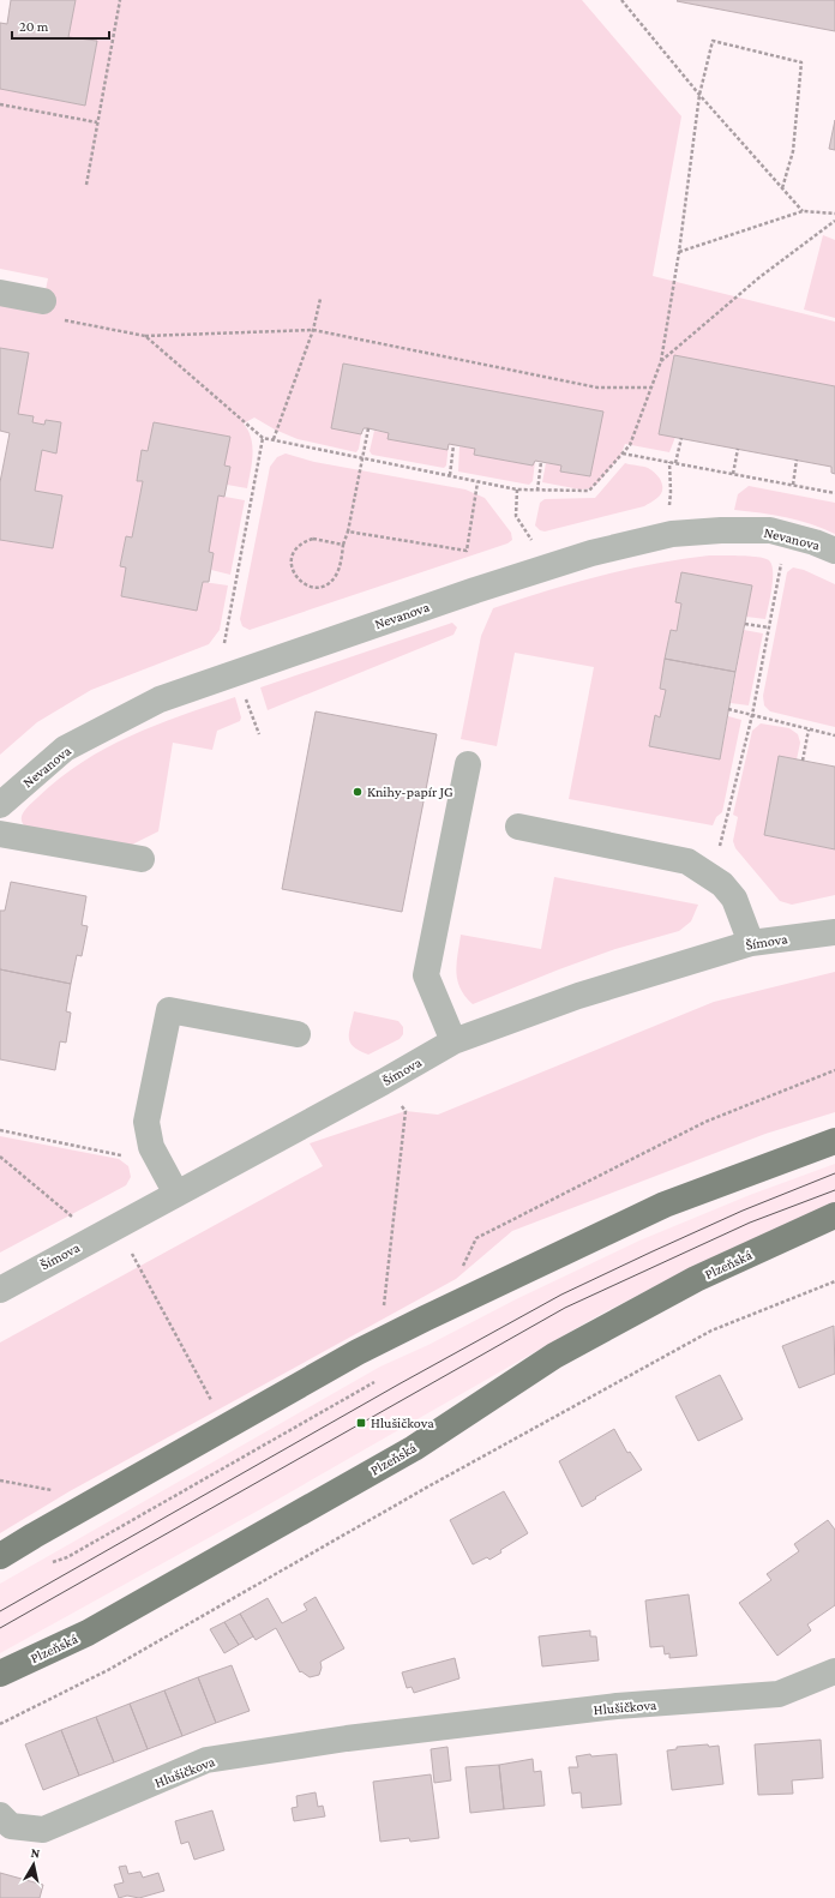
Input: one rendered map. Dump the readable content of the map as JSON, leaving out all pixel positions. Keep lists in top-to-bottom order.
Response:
{
  "streets": {
    "main road": ["Plzeňská"],
    "street": ["Nevanova", "Šímova", "Hlušičkova"]
  },
  "places": {
    "other": ["Knihy-papír JG"],
    "transit": ["Hlušičkova"]
  },
  "scale_bar": "20 m",
  "north": "top"
}
